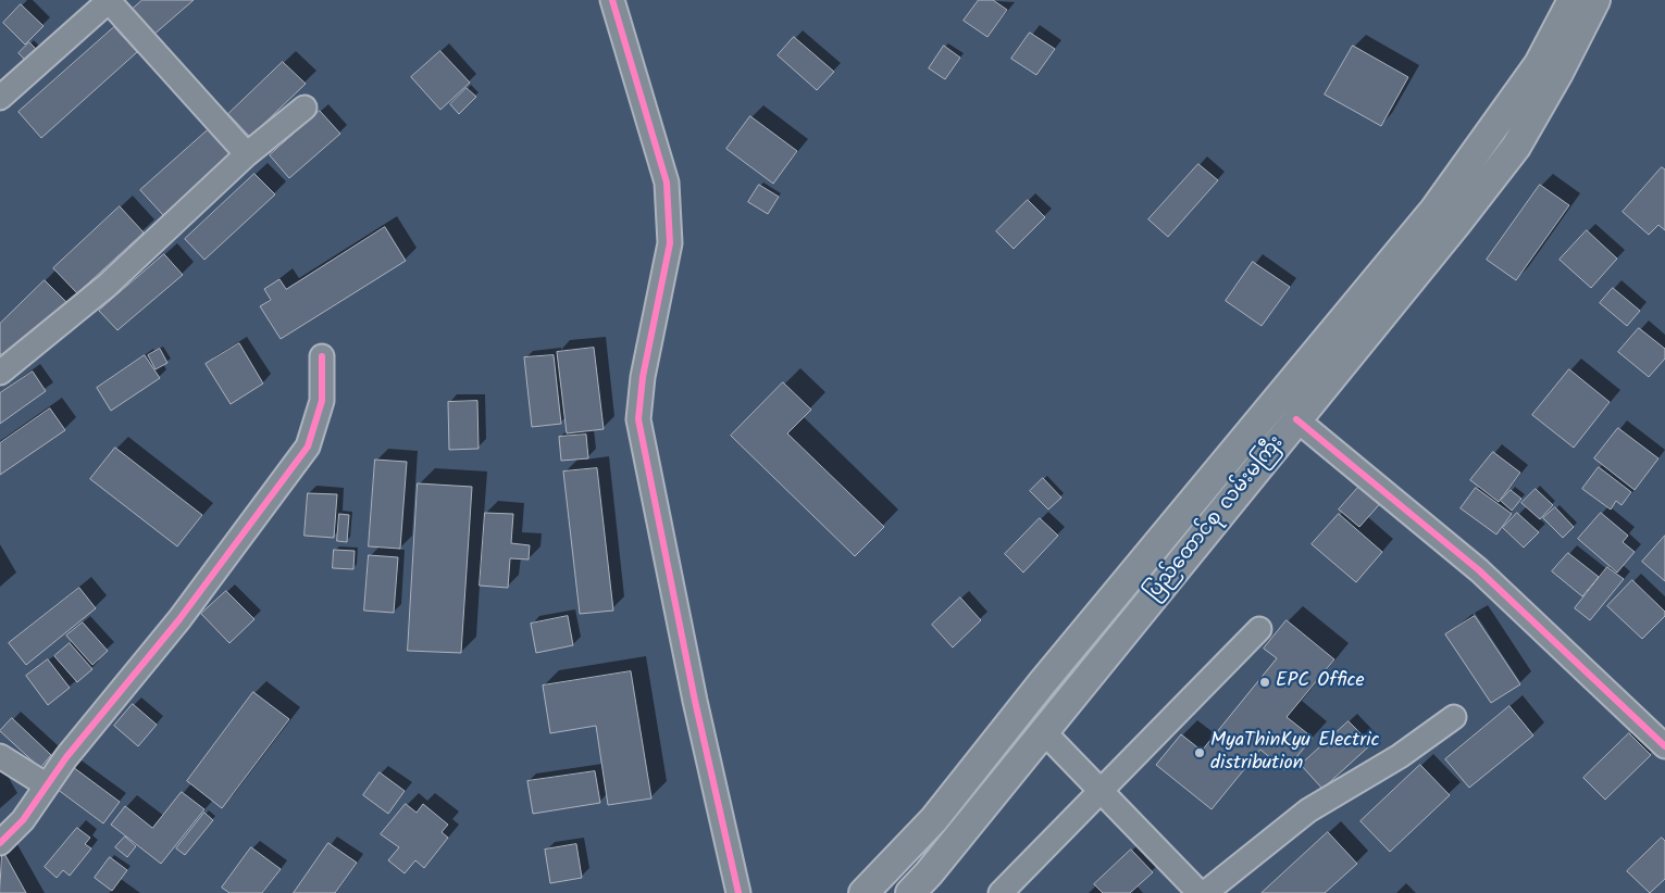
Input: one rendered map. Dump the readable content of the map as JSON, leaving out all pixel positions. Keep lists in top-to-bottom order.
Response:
{
  "streets": {
    "main road": ["ပြည်ထောင်စု လမ်းမကြီး"]
  },
  "places": ["EPC Office", "MyaThinKyu Electric distribution"]
}
